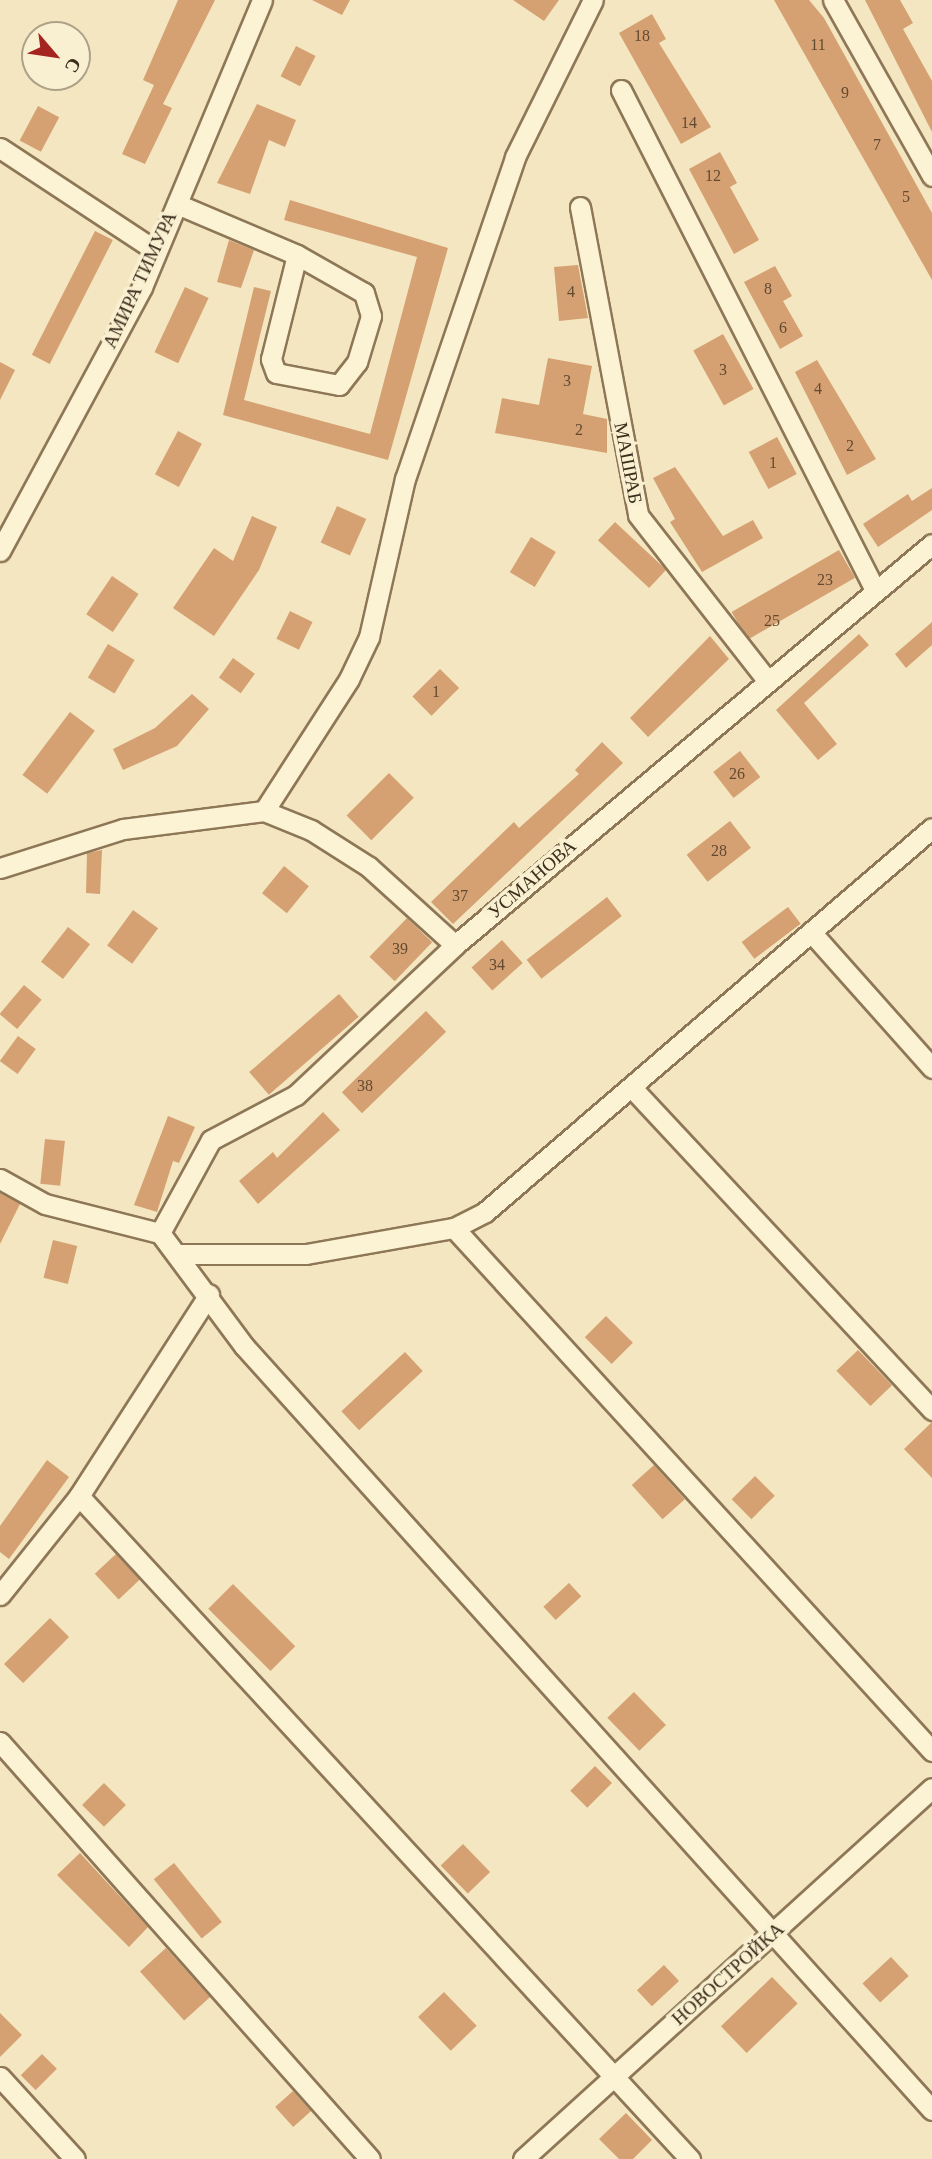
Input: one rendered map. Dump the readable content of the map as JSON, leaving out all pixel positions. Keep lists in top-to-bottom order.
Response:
{
  "streets": {
    "street": [
      "АМИРА ТИМУРА",
      "МАШРАБ",
      "УСМАНОВА",
      "НОВОСТРОЙКА"
    ]
  },
  "crossings": [
    ["МАШРАБ", "УСМАНОВА"]
  ],
  "house_numbers": [
    "18",
    "11",
    "9",
    "14",
    "7",
    "12",
    "5",
    "8",
    "4",
    "6",
    "3",
    "3",
    "4",
    "2",
    "2",
    "1",
    "23",
    "25",
    "1",
    "26",
    "28",
    "37",
    "39",
    "34",
    "38"
  ],
  "north": "bottom right"
}
